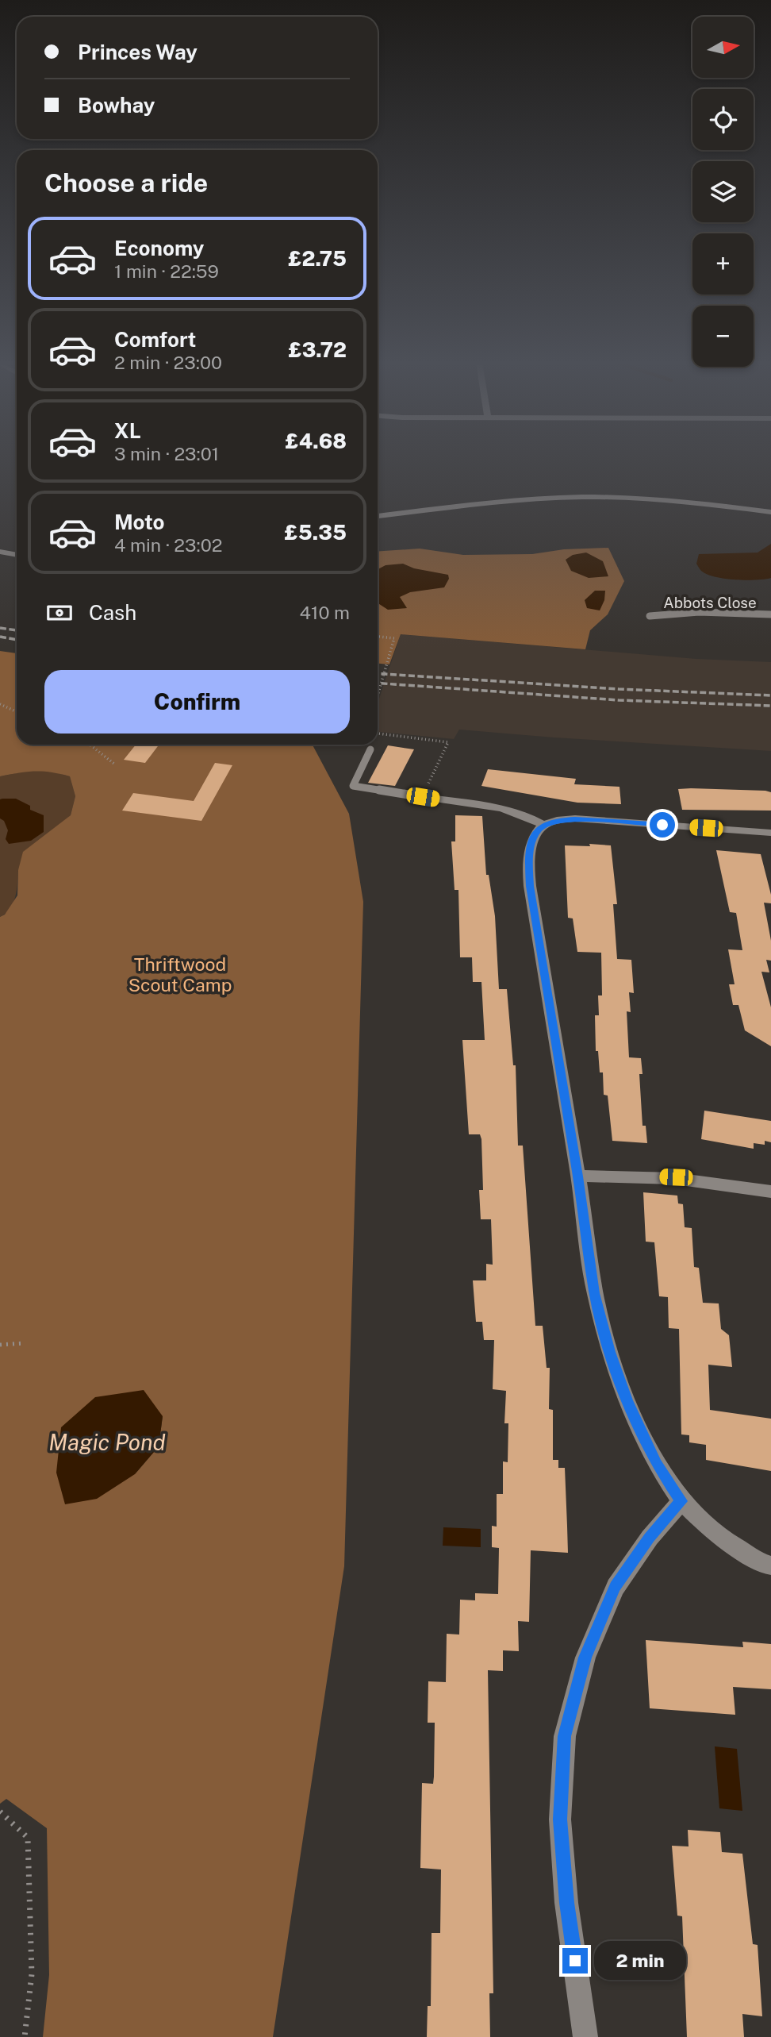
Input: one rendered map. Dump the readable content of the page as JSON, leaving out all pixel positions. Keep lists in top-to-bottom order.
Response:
{
  "streets": {
    "lane": ["Abbots Close"]
  },
  "water": ["Magic Pond"],
  "parks": ["Thriftwood Scout Camp"],
  "north": "right",
  "page": {
    "map_buttons": ["+", "−"],
    "banner": ["Princes Way", "Bowhay"],
    "heading": "Choose a ride",
    "list": [
      {
        "name": "Economy",
        "note": "1 min · 22:59",
        "value": "£2.75"
      },
      {
        "name": "Comfort",
        "note": "2 min · 23:00",
        "value": "£3.72"
      },
      {
        "name": "XL",
        "note": "3 min · 23:01",
        "value": "£4.68"
      },
      {
        "name": "Moto",
        "note": "4 min · 23:02",
        "value": "£5.35"
      }
    ],
    "pay": ["Cash", "410 m"],
    "buttons": "Confirm",
    "bubble": "2 min"
  }
}
